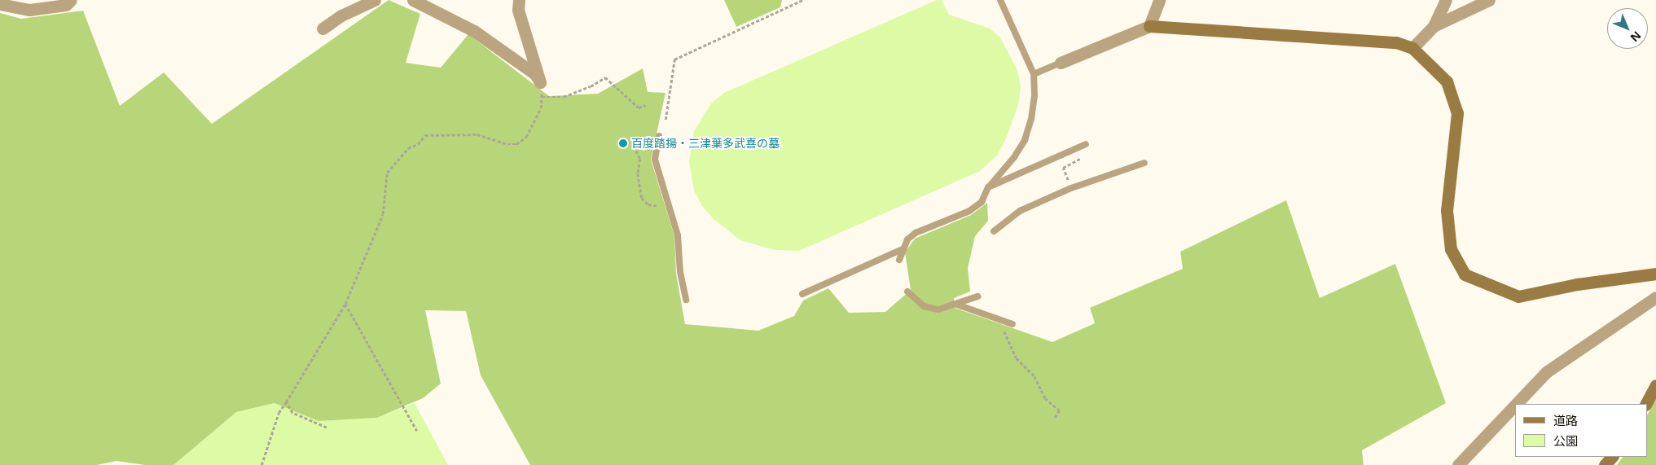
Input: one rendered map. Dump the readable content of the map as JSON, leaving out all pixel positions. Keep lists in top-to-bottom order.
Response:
{
  "places": ["百度踏揚・三津葉多武喜の墓"],
  "legend": ["道路", "公園"],
  "north": "bottom right"
}
